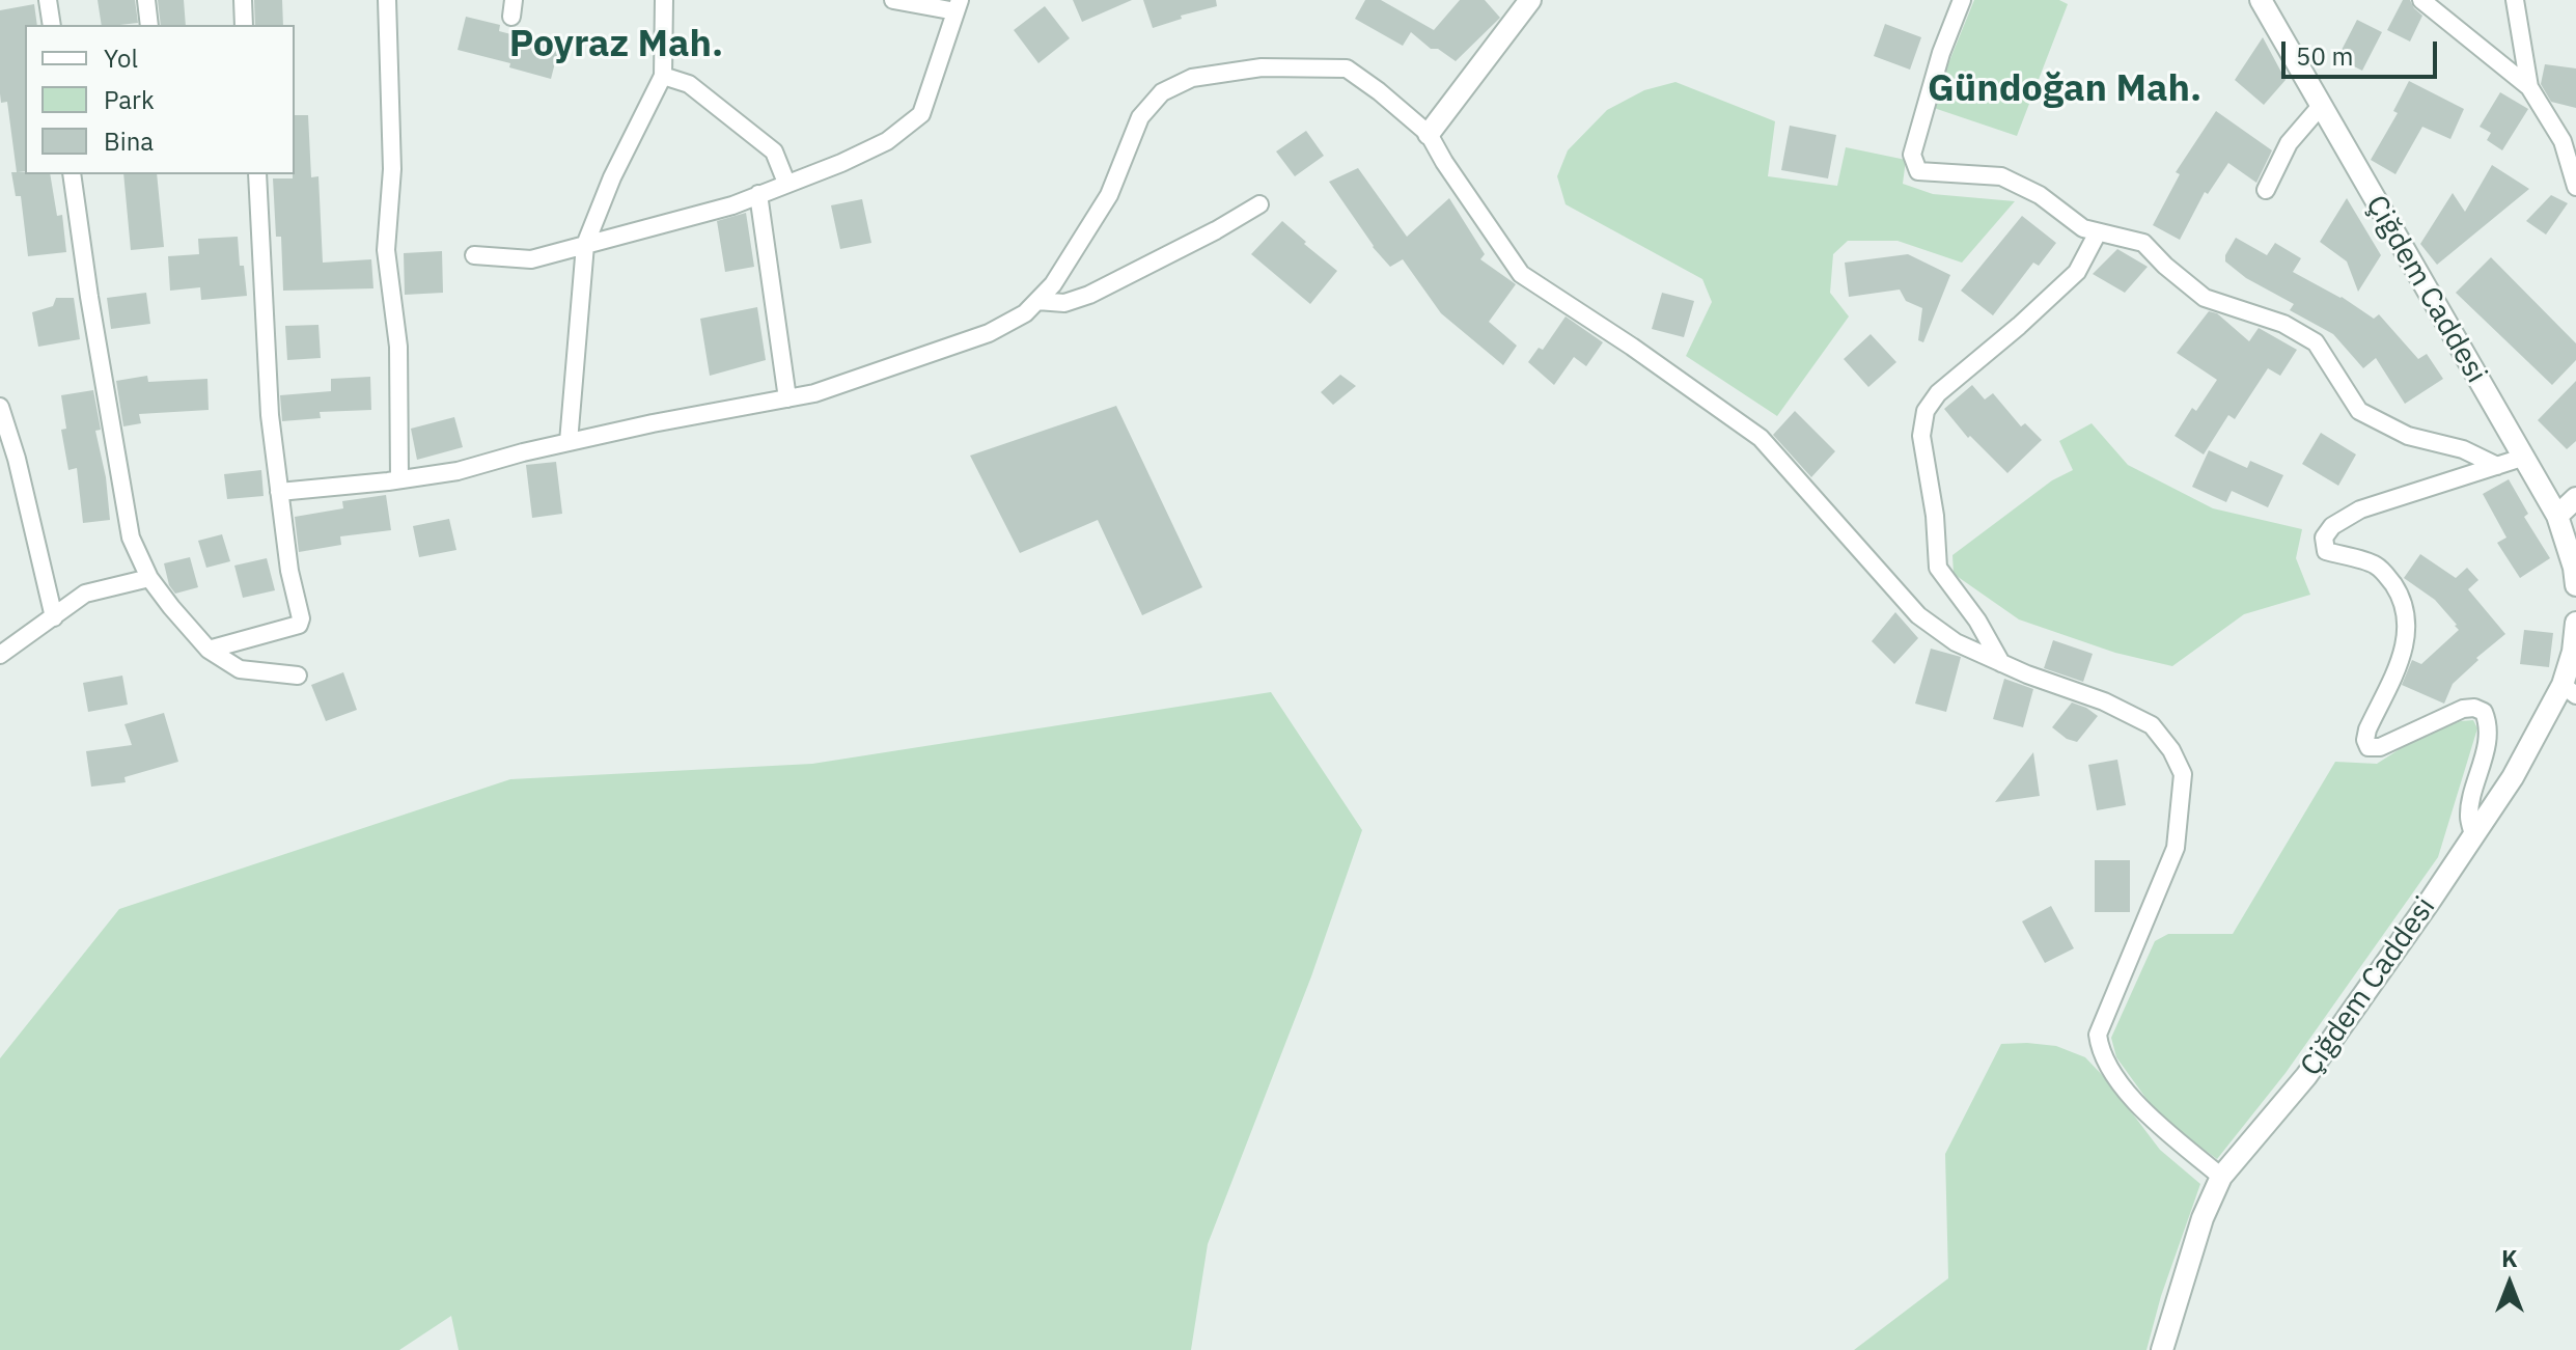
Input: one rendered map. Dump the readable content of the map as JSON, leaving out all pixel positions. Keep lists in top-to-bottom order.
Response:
{
  "streets": {
    "street": ["Çiğdem Caddesi"]
  },
  "districts": ["Poyraz Mah.", "Gündoğan Mah."],
  "legend": ["Yol", "Park", "Bina"],
  "scale_bar": "50 m",
  "north": "top"
}
